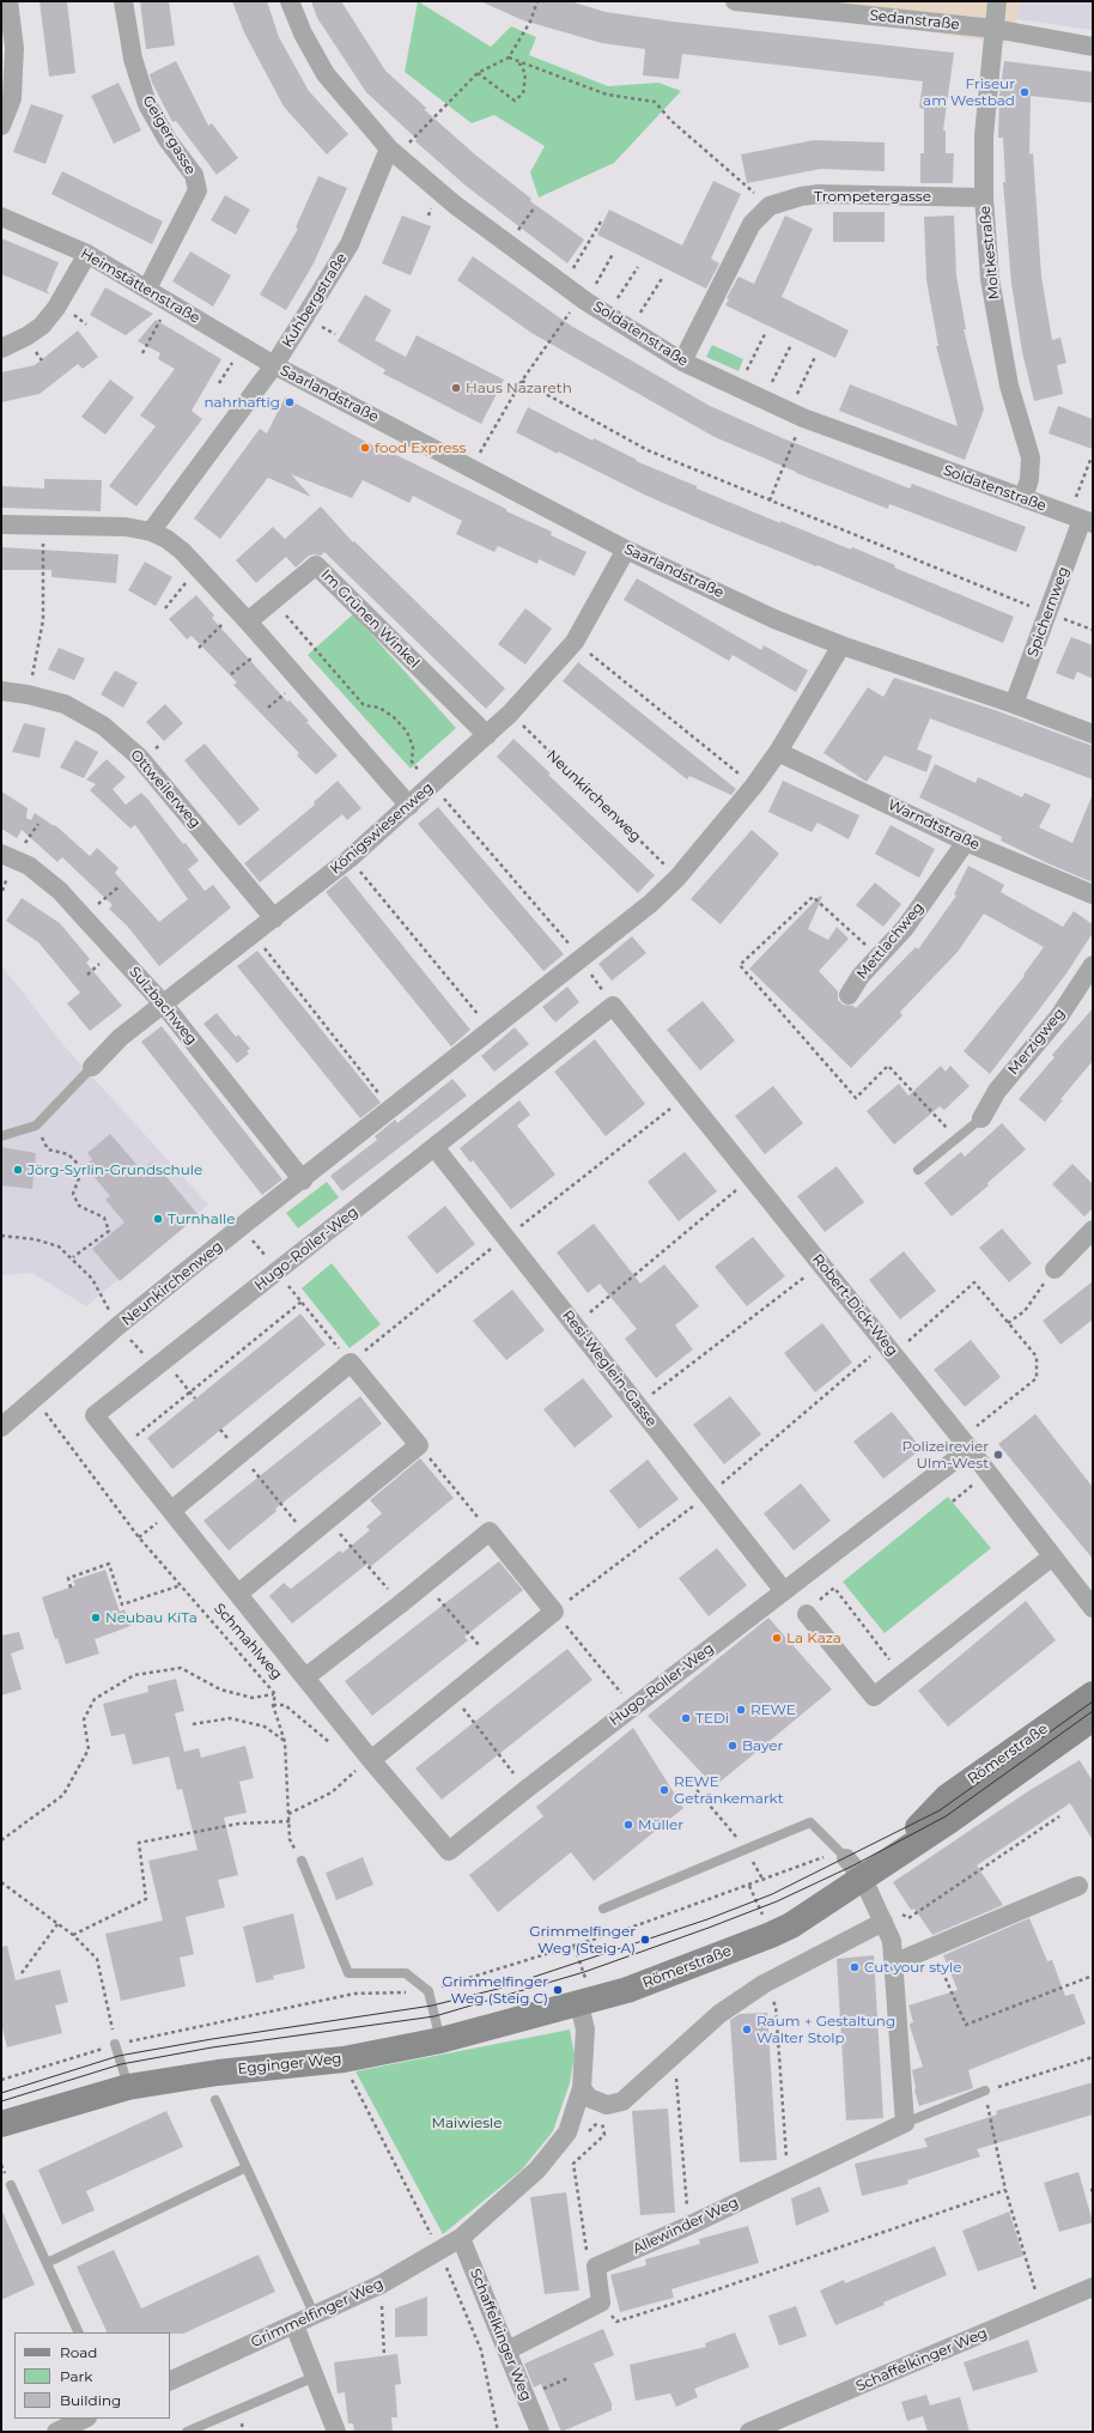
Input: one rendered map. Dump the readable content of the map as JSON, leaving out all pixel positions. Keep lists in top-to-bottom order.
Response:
{
  "streets": {
    "street": [
      "Sedanstraße",
      "Geigergasse",
      "Trompetergasse",
      "Moltkestraße",
      "Heimstättenstraße",
      "Kuhbergstraße",
      "Soldatenstraße",
      "Saarlandstraße",
      "Spichernweg",
      "Im Grünen Winkel",
      "Ottweilerweg",
      "Neunkirchenweg",
      "Warndtstraße",
      "Königswiesenweg",
      "Mettlachweg",
      "Sulzbachweg",
      "Merzigweg",
      "Hugo-Roller-Weg",
      "Robert-Dick-Weg",
      "Resi-Weglein-Gasse",
      "Römerstraße",
      "Egginger Weg",
      "Allewinder Weg",
      "Grimmelfinger Weg",
      "Schaffelkinger Weg"
    ],
    "path": ["Schmahlweg"]
  },
  "crossings": [
    ["Sedanstraße", "Moltkestraße"],
    ["Geigergasse", "Heimstättenstraße"],
    ["Trompetergasse", "Moltkestraße"],
    ["Trompetergasse", "Soldatenstraße"],
    ["Moltkestraße", "Soldatenstraße"],
    ["Heimstättenstraße", "Kuhbergstraße"],
    ["Heimstättenstraße", "Saarlandstraße"],
    ["Kuhbergstraße", "Soldatenstraße"],
    ["Kuhbergstraße", "Saarlandstraße"],
    ["Soldatenstraße", "Spichernweg"],
    ["Saarlandstraße", "Spichernweg"],
    ["Saarlandstraße", "Neunkirchenweg"],
    ["Saarlandstraße", "Königswiesenweg"],
    ["Im Grünen Winkel", "Königswiesenweg"],
    ["Ottweilerweg", "Königswiesenweg"],
    ["Neunkirchenweg", "Warndtstraße"],
    ["Neunkirchenweg", "Königswiesenweg"],
    ["Neunkirchenweg", "Sulzbachweg"],
    ["Neunkirchenweg", "Schmahlweg"],
    ["Warndtstraße", "Mettlachweg"],
    ["Königswiesenweg", "Sulzbachweg"],
    ["Hugo-Roller-Weg", "Robert-Dick-Weg"],
    ["Hugo-Roller-Weg", "Resi-Weglein-Gasse"],
    ["Römerstraße", "Egginger Weg"],
    ["Grimmelfinger Weg", "Schaffelkinger Weg"]
  ],
  "parks": ["Maiwiesle"],
  "places": [
    "Friseur am Westbad",
    "Haus Nazareth",
    "nahrhaftig",
    "food Express",
    "Jörg-Syrlin-Grundschule",
    "Turnhalle",
    "Polizeirevier Ulm-West",
    "Neubau KiTa",
    "La Kaza",
    "REWE",
    "TEDi",
    "Bayer",
    "REWE Getränkemarkt",
    "Müller",
    "Grimmelfinger Weg (Steig A)",
    "Cut your style",
    "Grimmelfinger Weg (Steig C)",
    "Raum + Gestaltung Walter Stolp"
  ],
  "legend": ["Road", "Park", "Building"]
}
